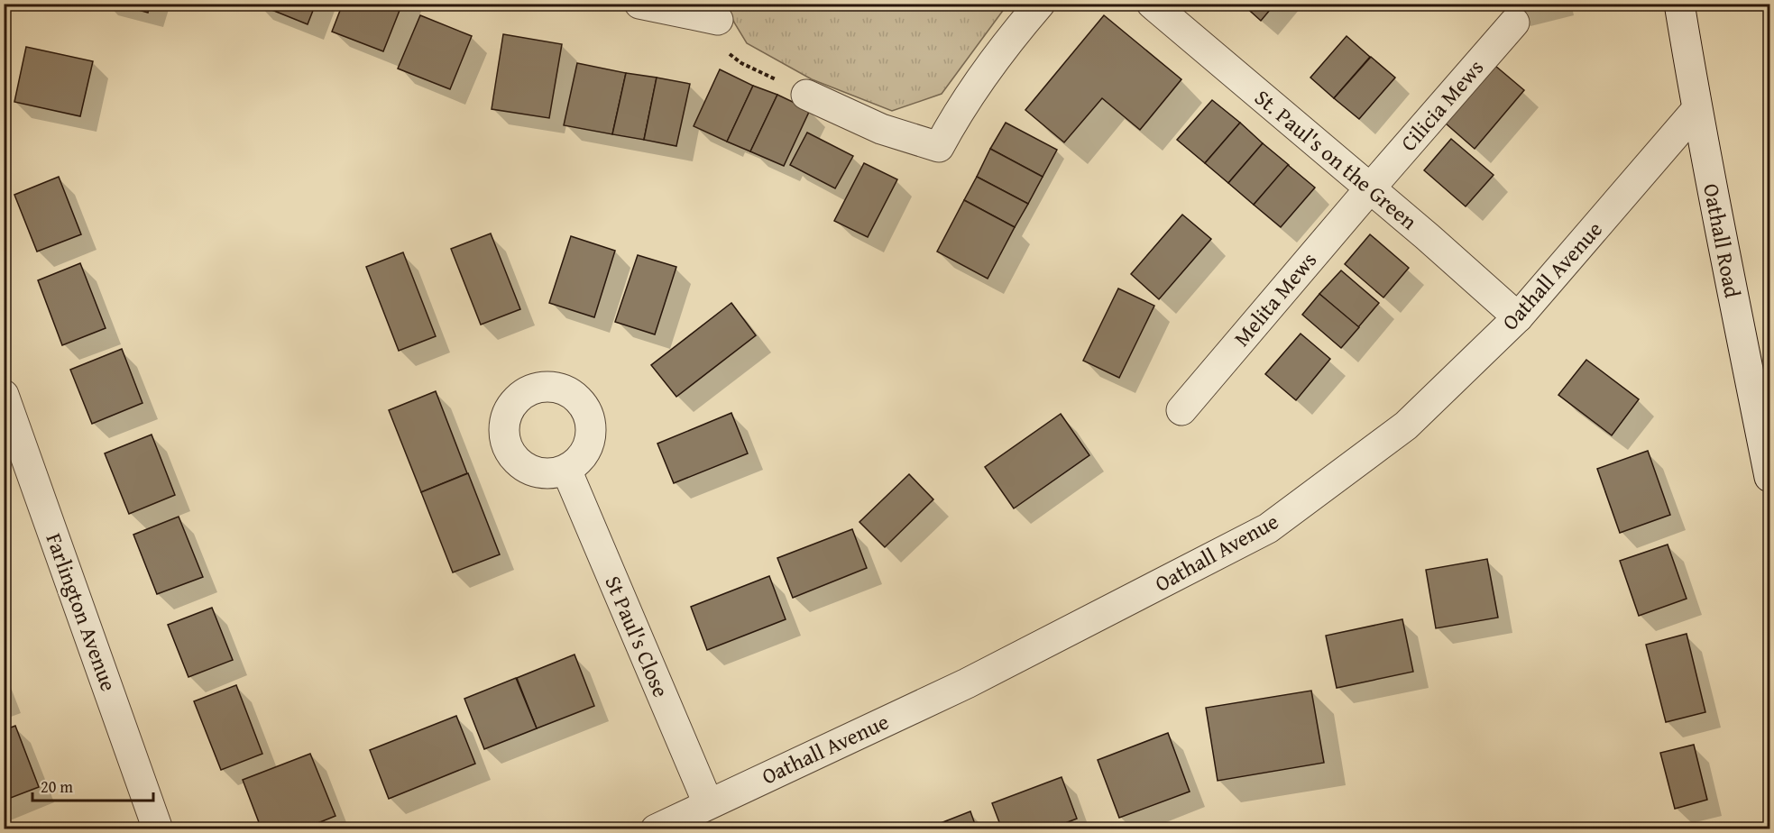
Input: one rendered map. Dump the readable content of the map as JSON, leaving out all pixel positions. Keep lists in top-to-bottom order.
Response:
{
  "streets": {
    "street": [
      "Cilicia Mews",
      "St. Paul's on the Green",
      "Oathall Road",
      "Oathall Avenue",
      "Melita Mews",
      "Farlington Avenue",
      "St Paul's Close"
    ]
  },
  "crossings": [
    ["Cilicia Mews", "St. Paul's on the Green"],
    ["Cilicia Mews", "Melita Mews"],
    ["St. Paul's on the Green", "Oathall Avenue"],
    ["St. Paul's on the Green", "Melita Mews"],
    ["Oathall Road", "Oathall Avenue"],
    ["Oathall Avenue", "St Paul's Close"]
  ],
  "scale_bar": "20 m"
}
